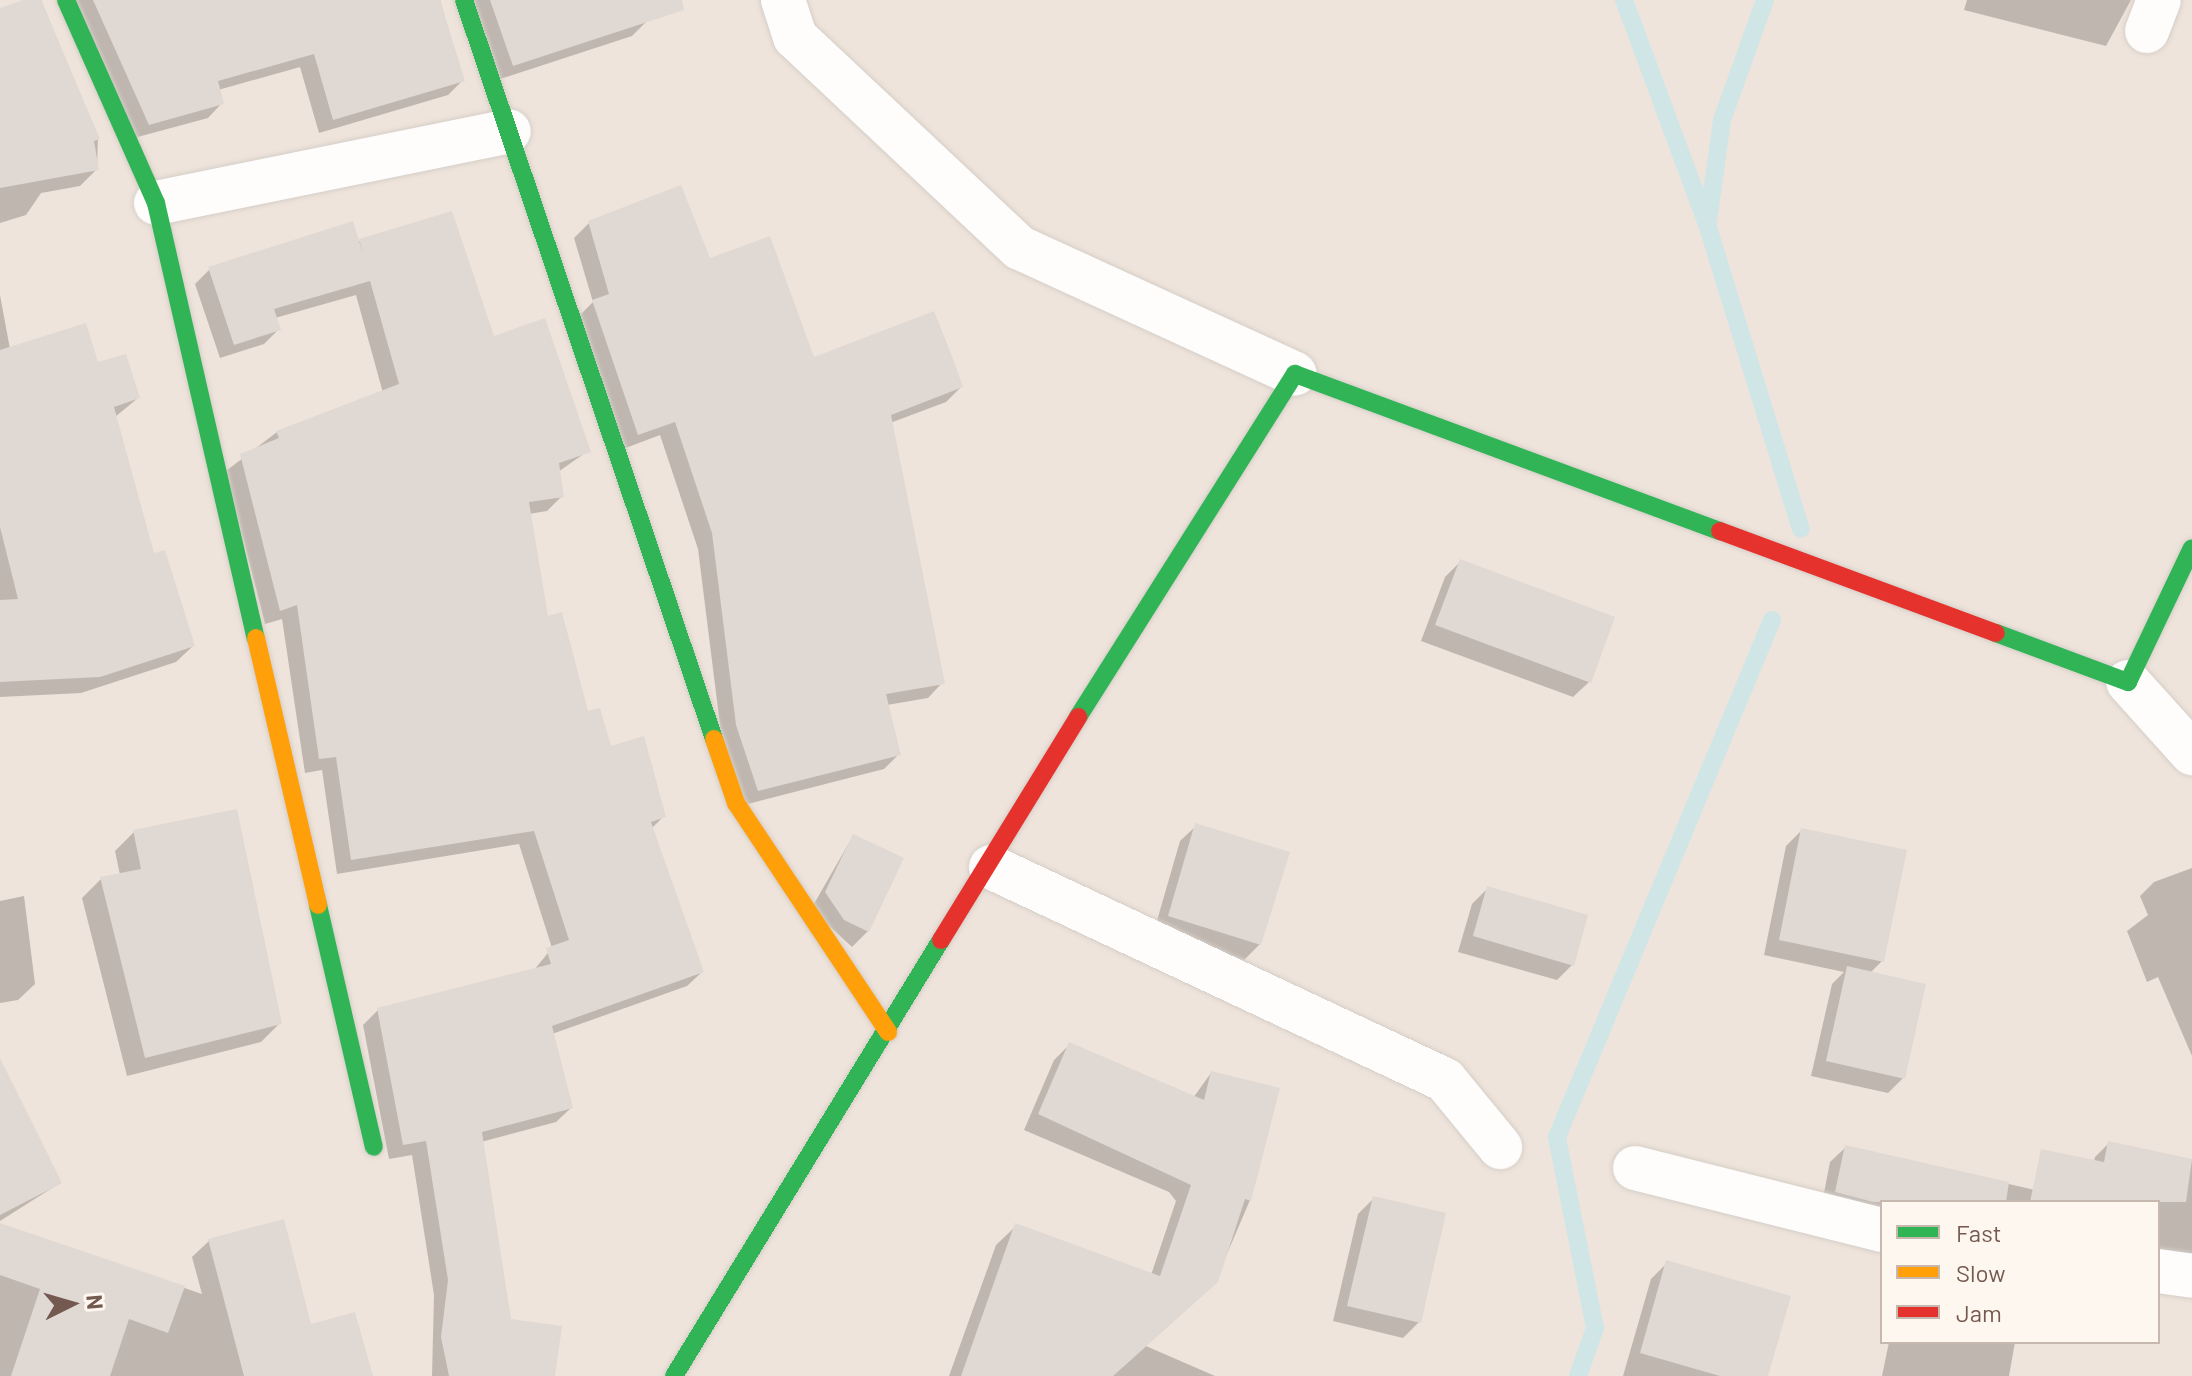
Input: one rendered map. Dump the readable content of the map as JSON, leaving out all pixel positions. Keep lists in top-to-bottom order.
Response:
{
  "legend": ["Fast", "Slow", "Jam"],
  "north": "right"
}
